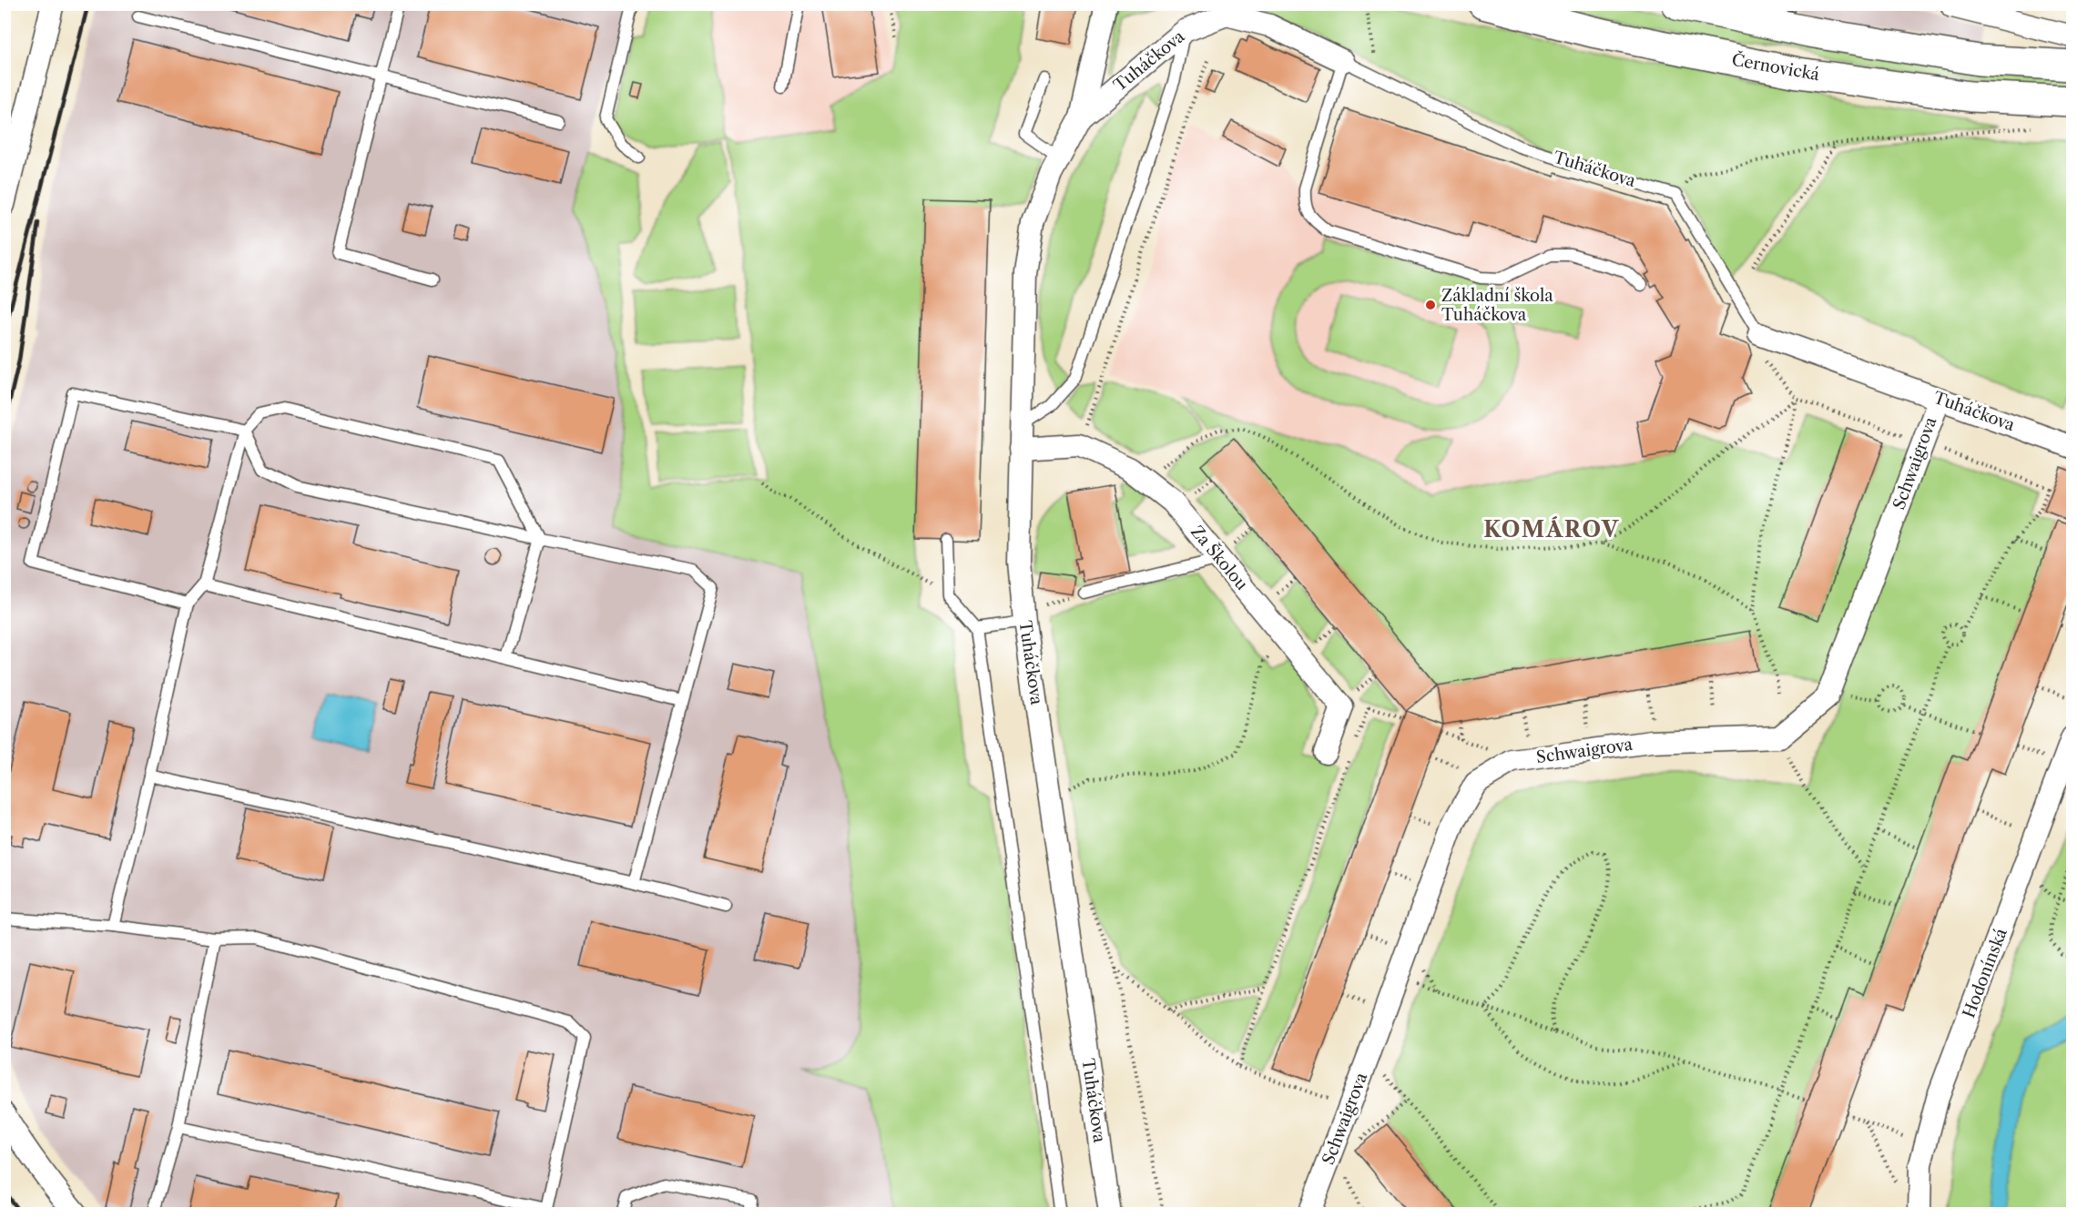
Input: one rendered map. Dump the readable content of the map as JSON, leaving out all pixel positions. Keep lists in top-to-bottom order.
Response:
{
  "streets": {
    "main road": ["Černovická"],
    "street": [
      "Tuháčkova",
      "Schwaigrova",
      "Za Školou",
      "Hodonínská"
    ]
  },
  "crossings": [
    ["Tuháčkova", "Schwaigrova"],
    ["Tuháčkova", "Za Školou"]
  ],
  "districts": ["KOMÁROV"],
  "places": ["Základní škola Tuháčkova"]
}
